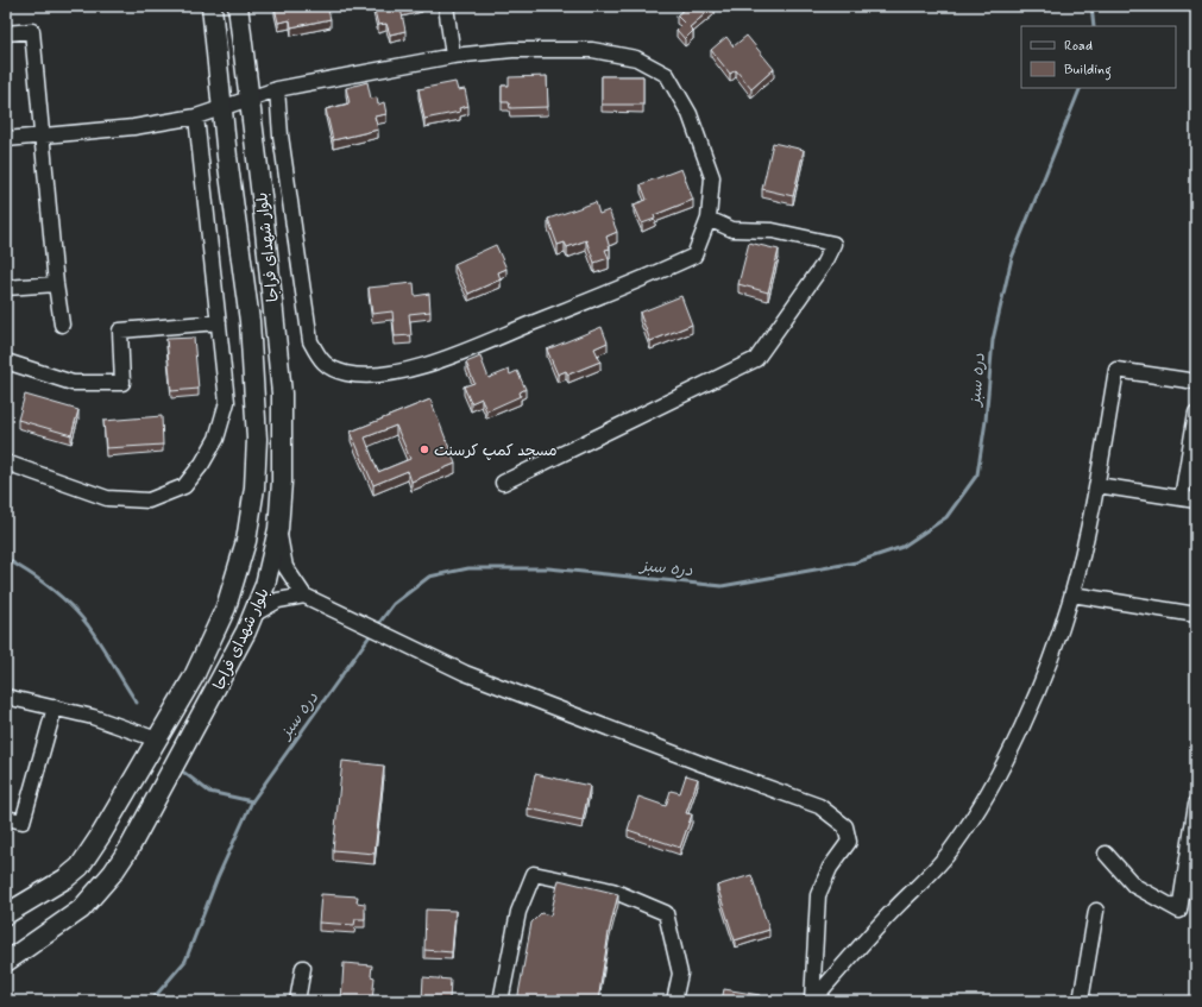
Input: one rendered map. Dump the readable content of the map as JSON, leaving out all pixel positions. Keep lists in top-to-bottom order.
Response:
{
  "streets": {
    "main road": ["بلوار شهدای فراجا"]
  },
  "water": ["دره سبز"],
  "places": ["مسجد کمپ کرسنت"],
  "legend": ["Road", "Building"]
}
